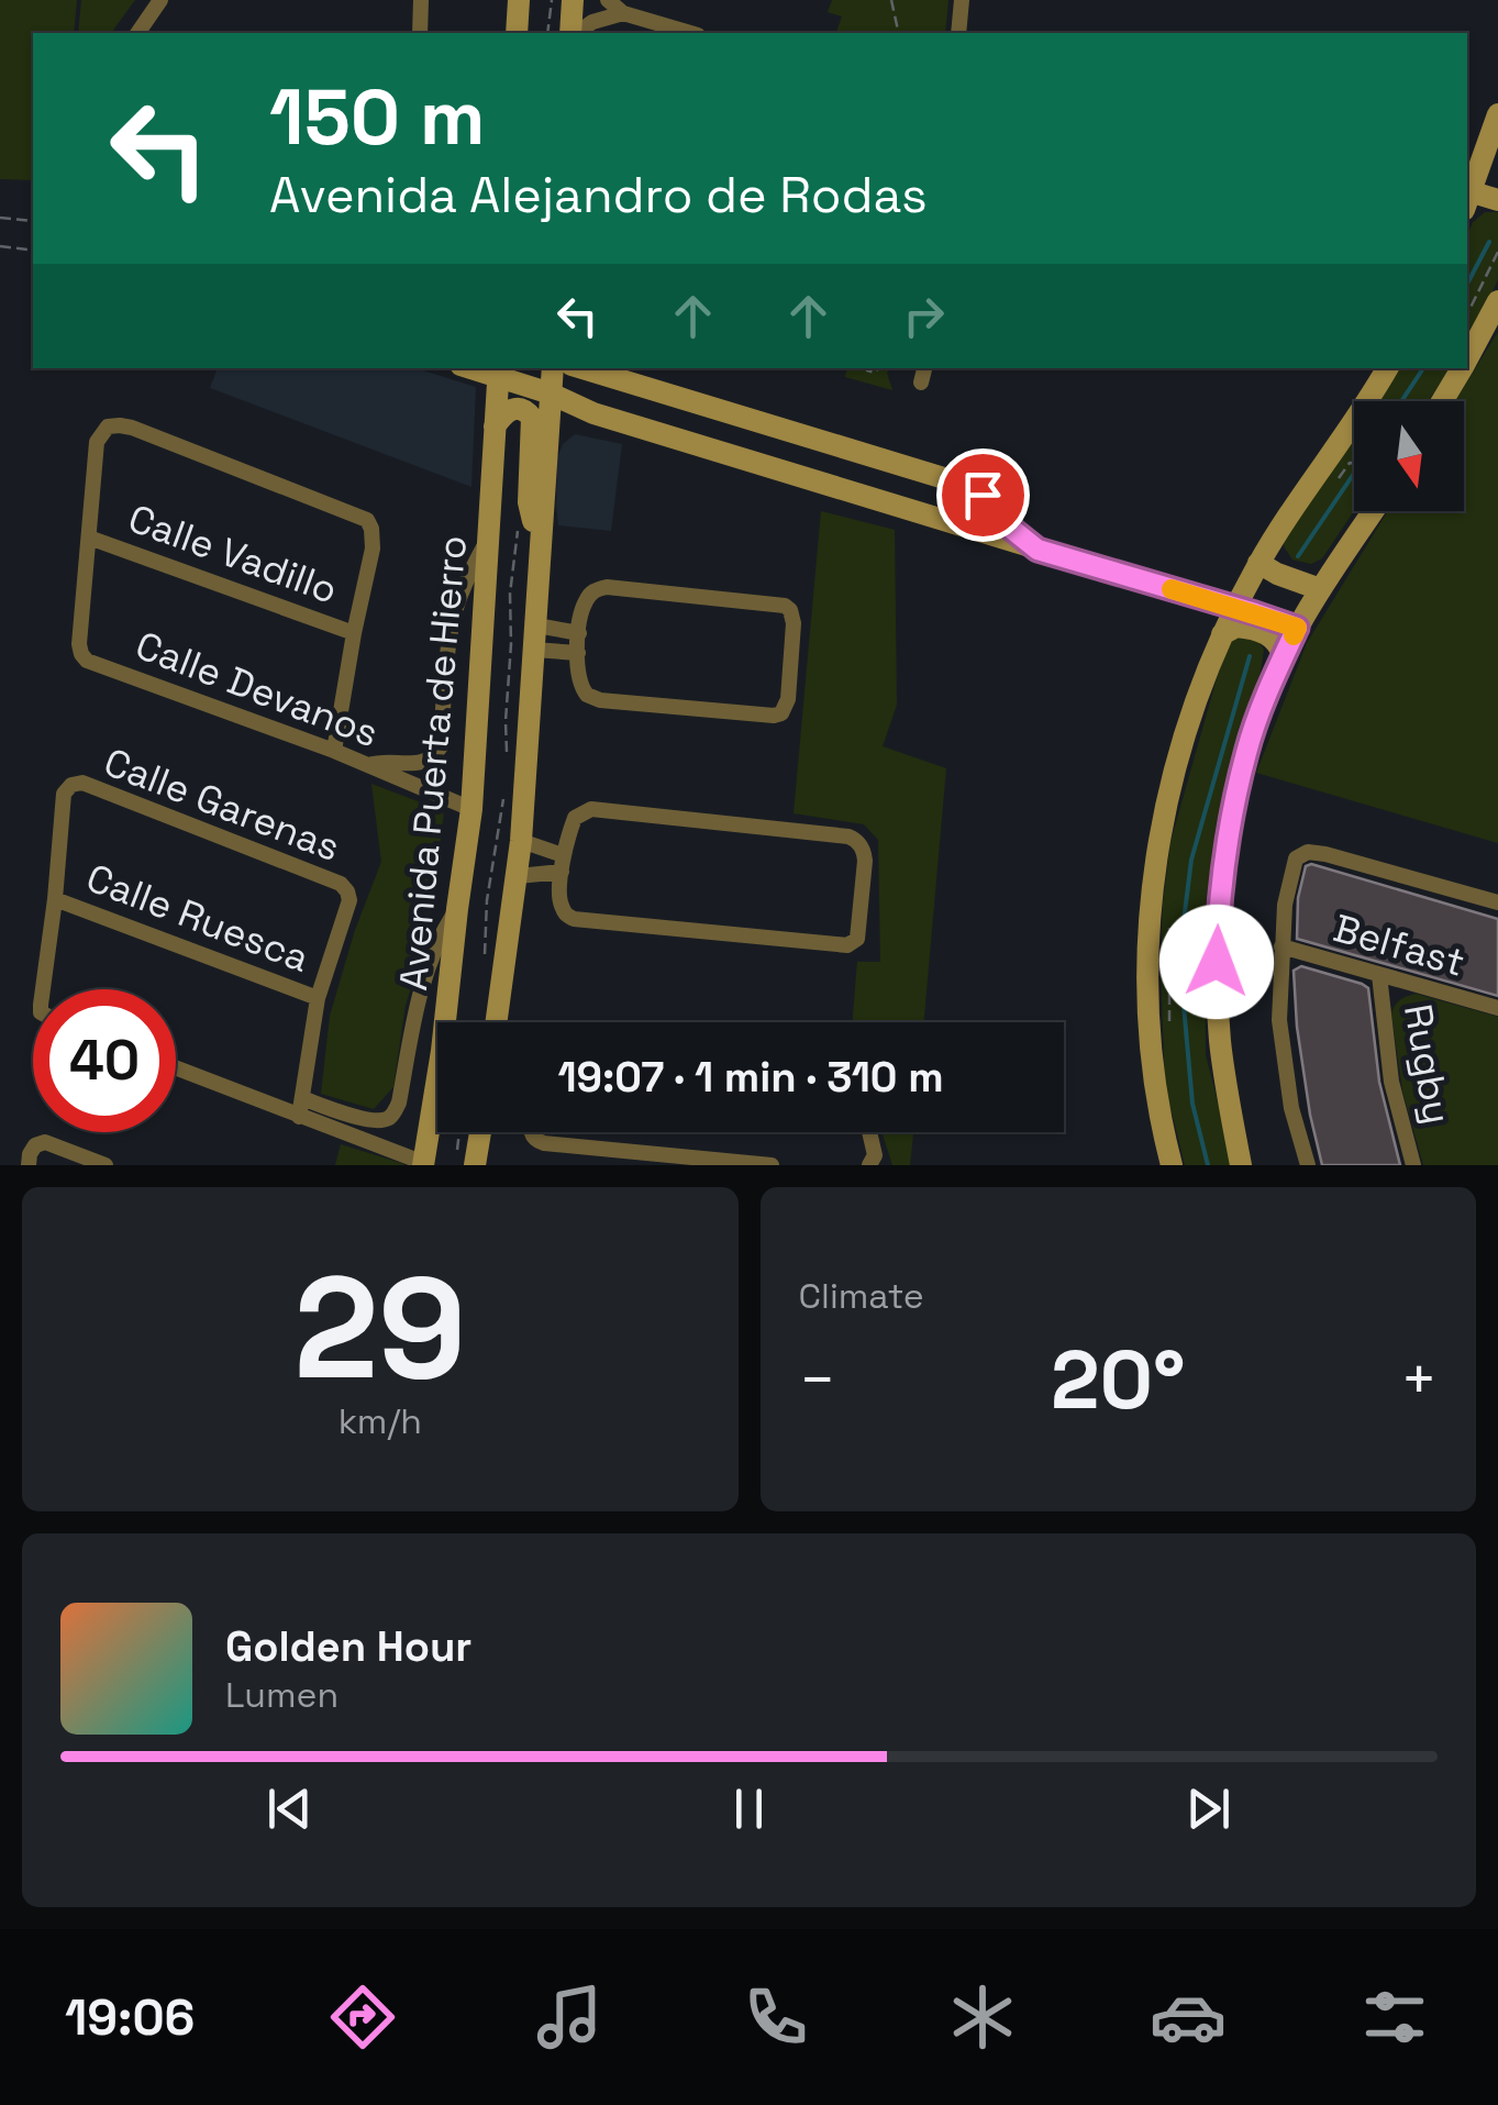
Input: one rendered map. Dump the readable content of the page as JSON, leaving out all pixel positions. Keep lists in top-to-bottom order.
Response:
{
  "streets": {
    "street": [
      "Calle Vadillo",
      "Calle Devanos",
      "Avenida Puerta de Hierro",
      "Calle Garenas",
      "Calle Ruesca",
      "Belfast",
      "Rugby"
    ]
  },
  "crossings": [
    ["Calle Vadillo", "Calle Devanos"],
    ["Calle Devanos", "Avenida Puerta de Hierro"],
    ["Calle Garenas", "Calle Ruesca"],
    ["Belfast", "Rugby"]
  ],
  "north": "bottom",
  "page": {
    "turn": ["150 m", "Avenida Alejandro de Rodas"],
    "limit": "40",
    "trip": "19:07 · 1 min · 310 m",
    "tile": [
      ["29", "km/h"],
      "Climate"
    ],
    "heat": ["−", "20°", "+"],
    "song": ["Golden Hour", "Lumen"],
    "tabs": "19:06"
  }
}
